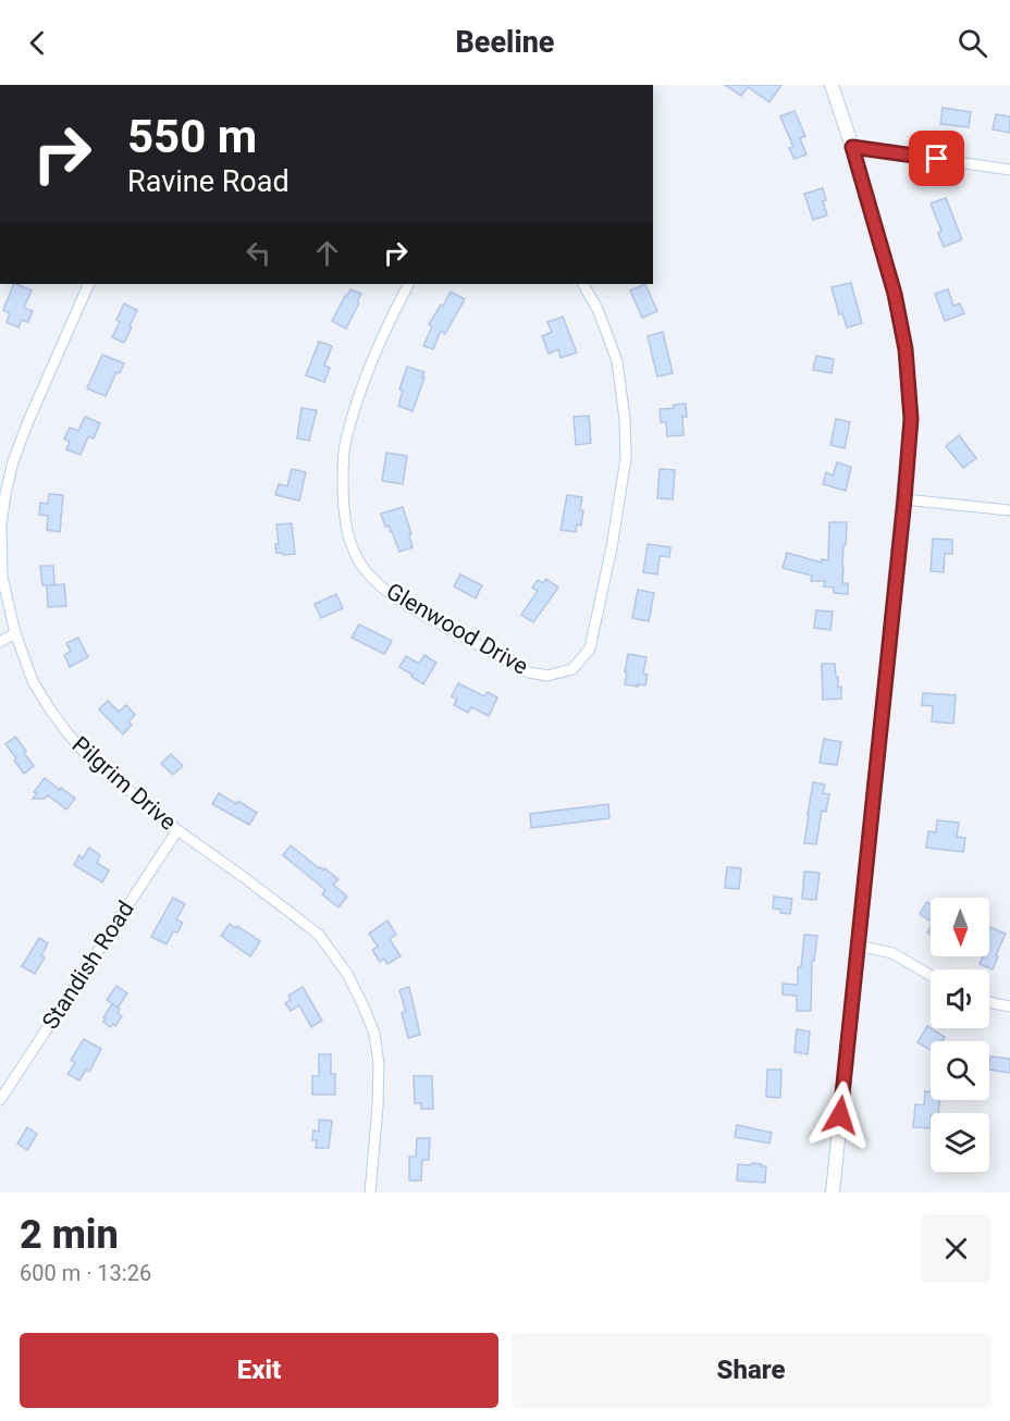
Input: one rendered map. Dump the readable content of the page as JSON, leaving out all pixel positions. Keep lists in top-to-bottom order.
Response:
{
  "streets": {
    "street": ["Glenwood Drive", "Pilgrim Drive", "Standish Road"]
  },
  "crossings": [
    ["Pilgrim Drive", "Standish Road"]
  ],
  "north": "bottom",
  "page": {
    "header": "Beeline",
    "turn": ["550 m", "Ravine Road"],
    "heading": ["2 min", "600 m · 13:26"],
    "buttons": ["Exit", "Share"]
  }
}
